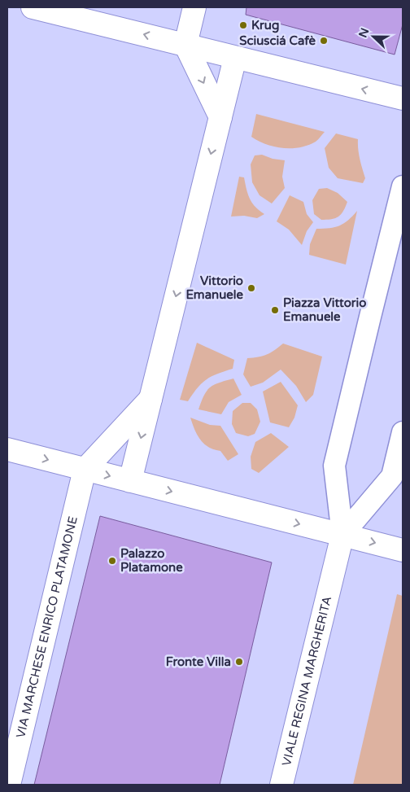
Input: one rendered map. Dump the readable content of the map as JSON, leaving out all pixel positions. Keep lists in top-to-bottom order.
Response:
{
  "streets": {
    "main road": ["VIA MARCHESE ENRICO PLATAMONE", "VIALE REGINA MARGHERITA"]
  },
  "places": [
    "Krug",
    "Sciusciá Cafè",
    "Vittorio Emanuele",
    "Piazza Vittorio Emanuele",
    "Palazzo Platamone",
    "Fronte Villa"
  ],
  "north": "left"
}
